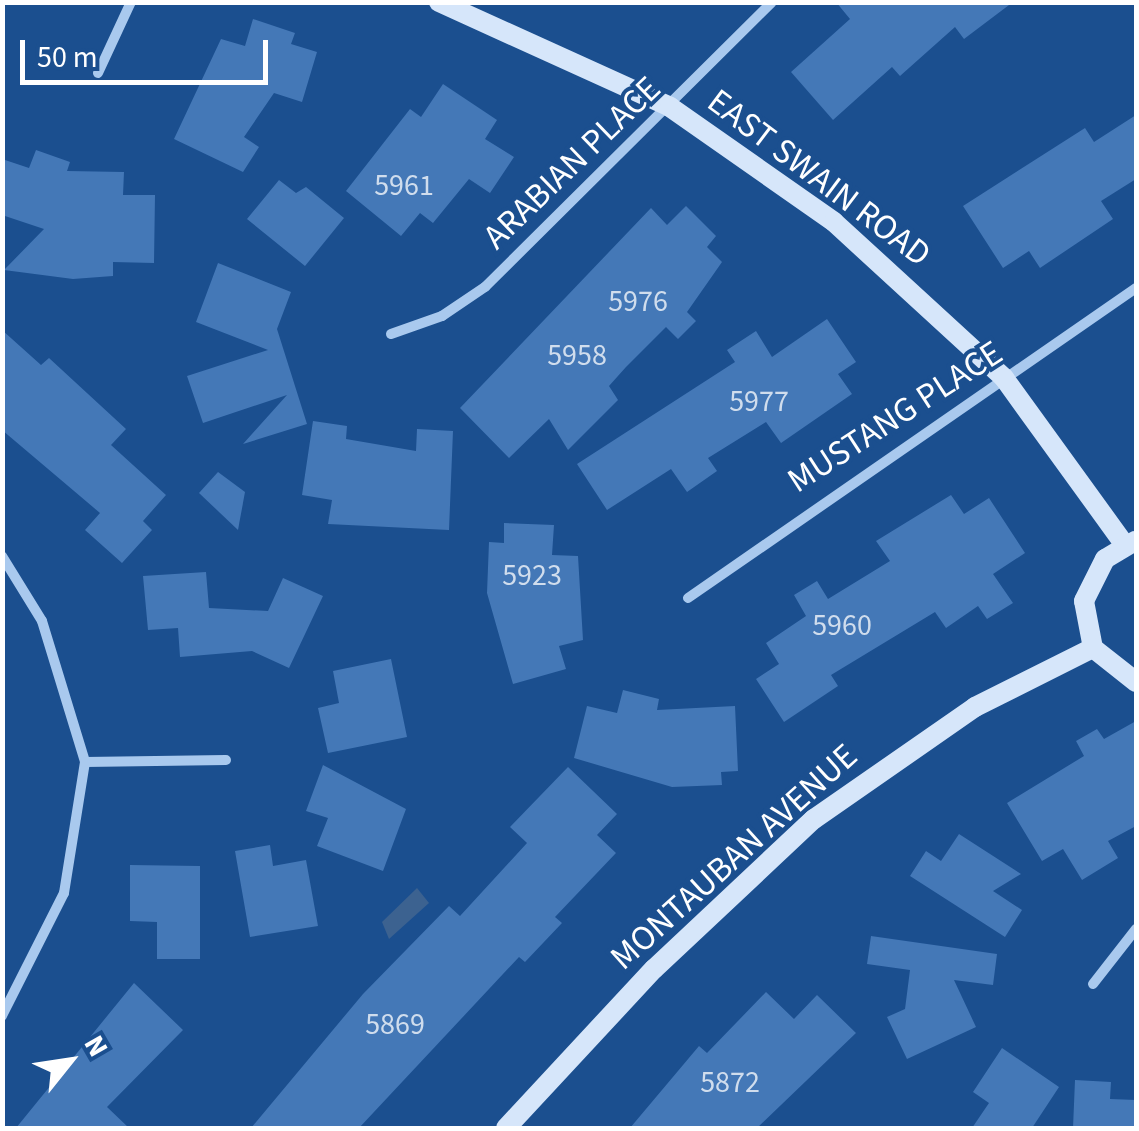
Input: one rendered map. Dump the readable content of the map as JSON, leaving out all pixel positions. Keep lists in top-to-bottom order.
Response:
{
  "streets": {
    "street": [
      "ARABIAN PLACE",
      "EAST SWAIN ROAD",
      "MUSTANG PLACE",
      "MONTAUBAN AVENUE"
    ]
  },
  "crossings": [
    ["ARABIAN PLACE", "EAST SWAIN ROAD"],
    ["EAST SWAIN ROAD", "MUSTANG PLACE"]
  ],
  "house_numbers": [
    "5961",
    "5976",
    "5958",
    "5977",
    "5923",
    "5960",
    "5869",
    "5872"
  ],
  "scale_bar": "50 m",
  "north": "top right"
}
